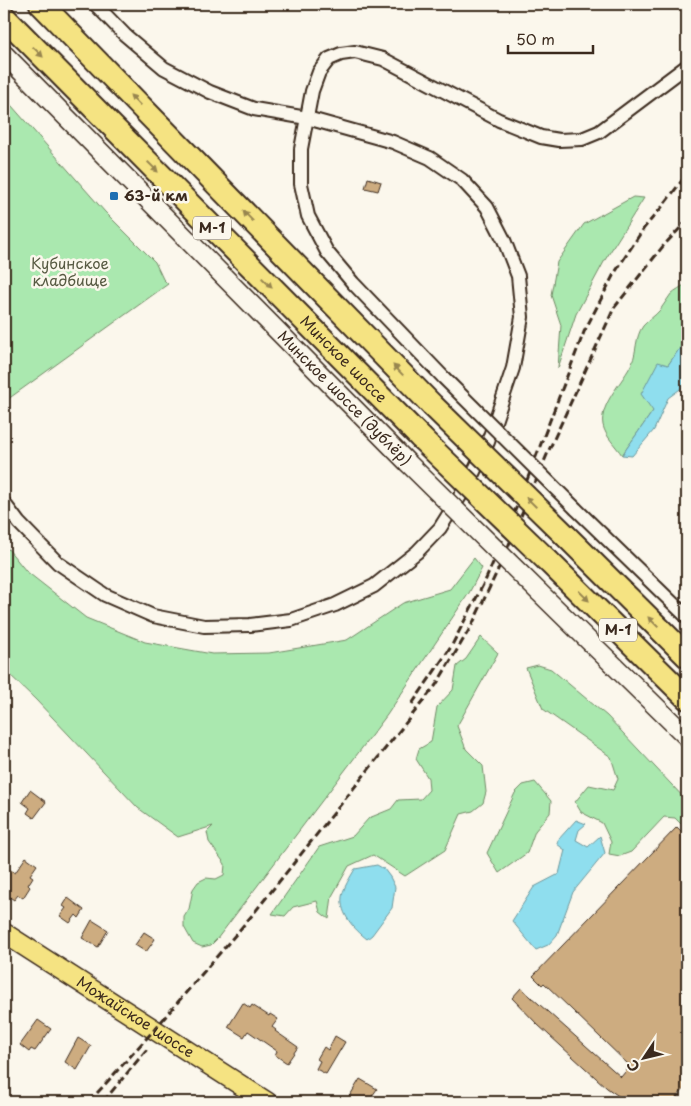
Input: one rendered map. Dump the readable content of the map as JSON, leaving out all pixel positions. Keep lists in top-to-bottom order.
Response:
{
  "streets": {
    "highway": ["М-1", "Минское шоссе"],
    "main road": ["Минское шоссе (дублёр)", "Можайское шоссе"]
  },
  "parks": ["Кубинское кладбище"],
  "places": {
    "transit": ["63-й км"]
  },
  "scale_bar": "50 m",
  "north": "bottom left"
}
